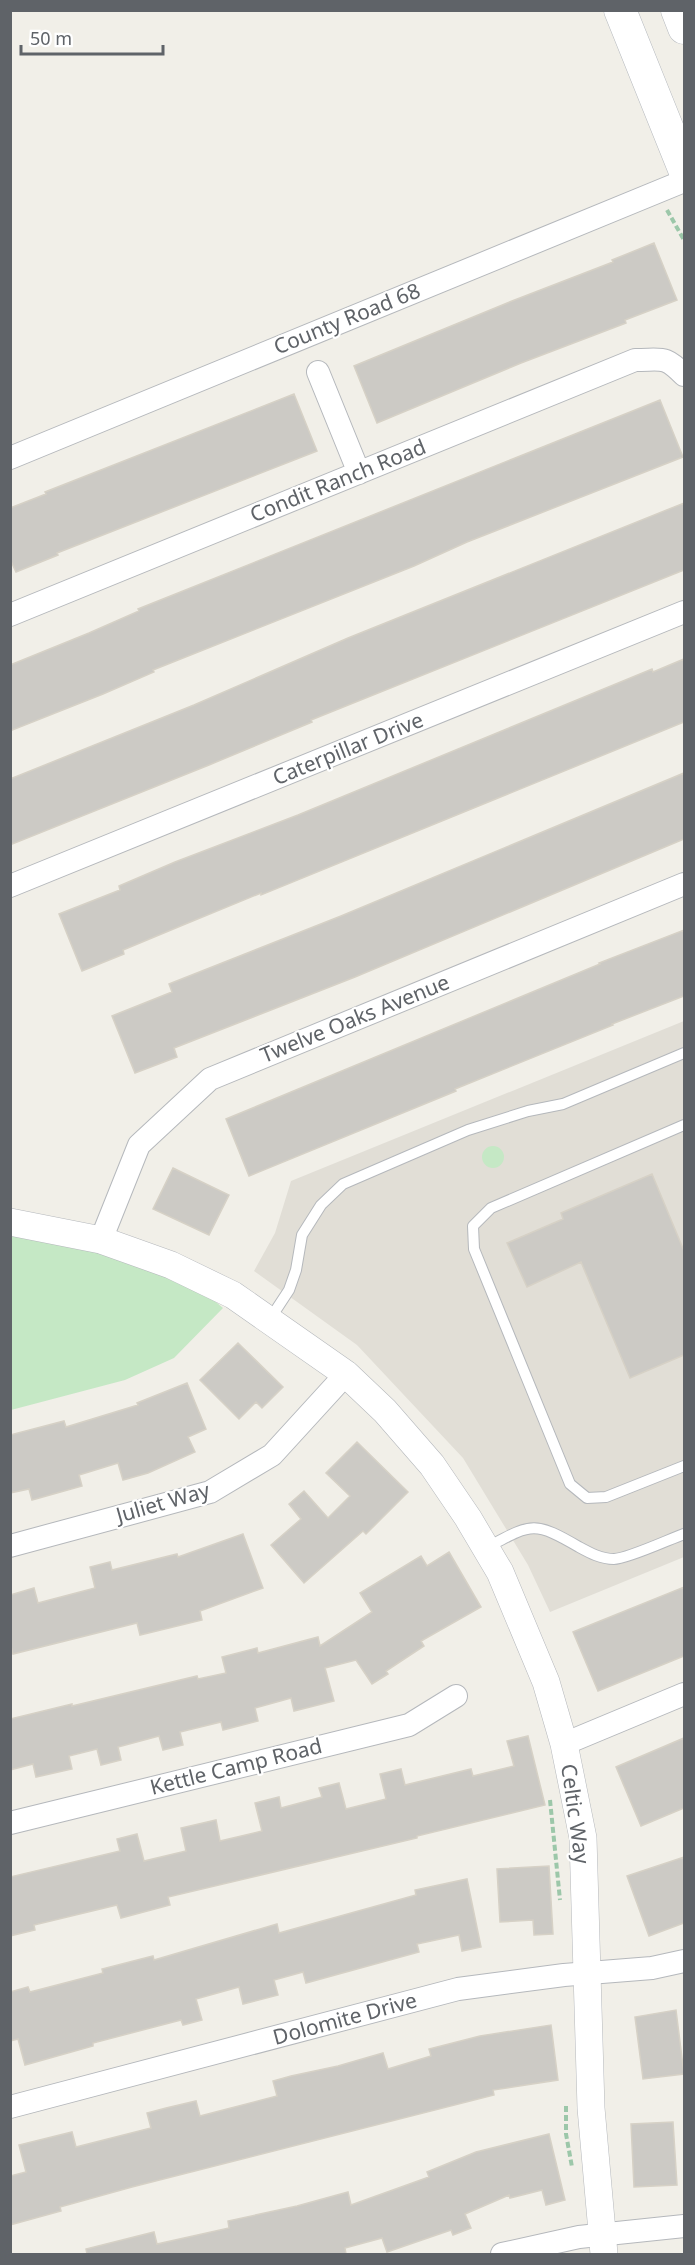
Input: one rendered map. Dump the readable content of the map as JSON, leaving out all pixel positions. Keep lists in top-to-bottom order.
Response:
{
  "streets": {
    "street": [
      "County Road 68",
      "Condit Ranch Road",
      "Caterpillar Drive",
      "Twelve Oaks Avenue",
      "Juliet Way",
      "Kettle Camp Road",
      "Celtic Way",
      "Dolomite Drive"
    ]
  },
  "crossings": [
    ["Twelve Oaks Avenue", "Celtic Way"],
    ["Juliet Way", "Celtic Way"],
    ["Celtic Way", "Dolomite Drive"]
  ],
  "scale_bar": "50 m"
}
